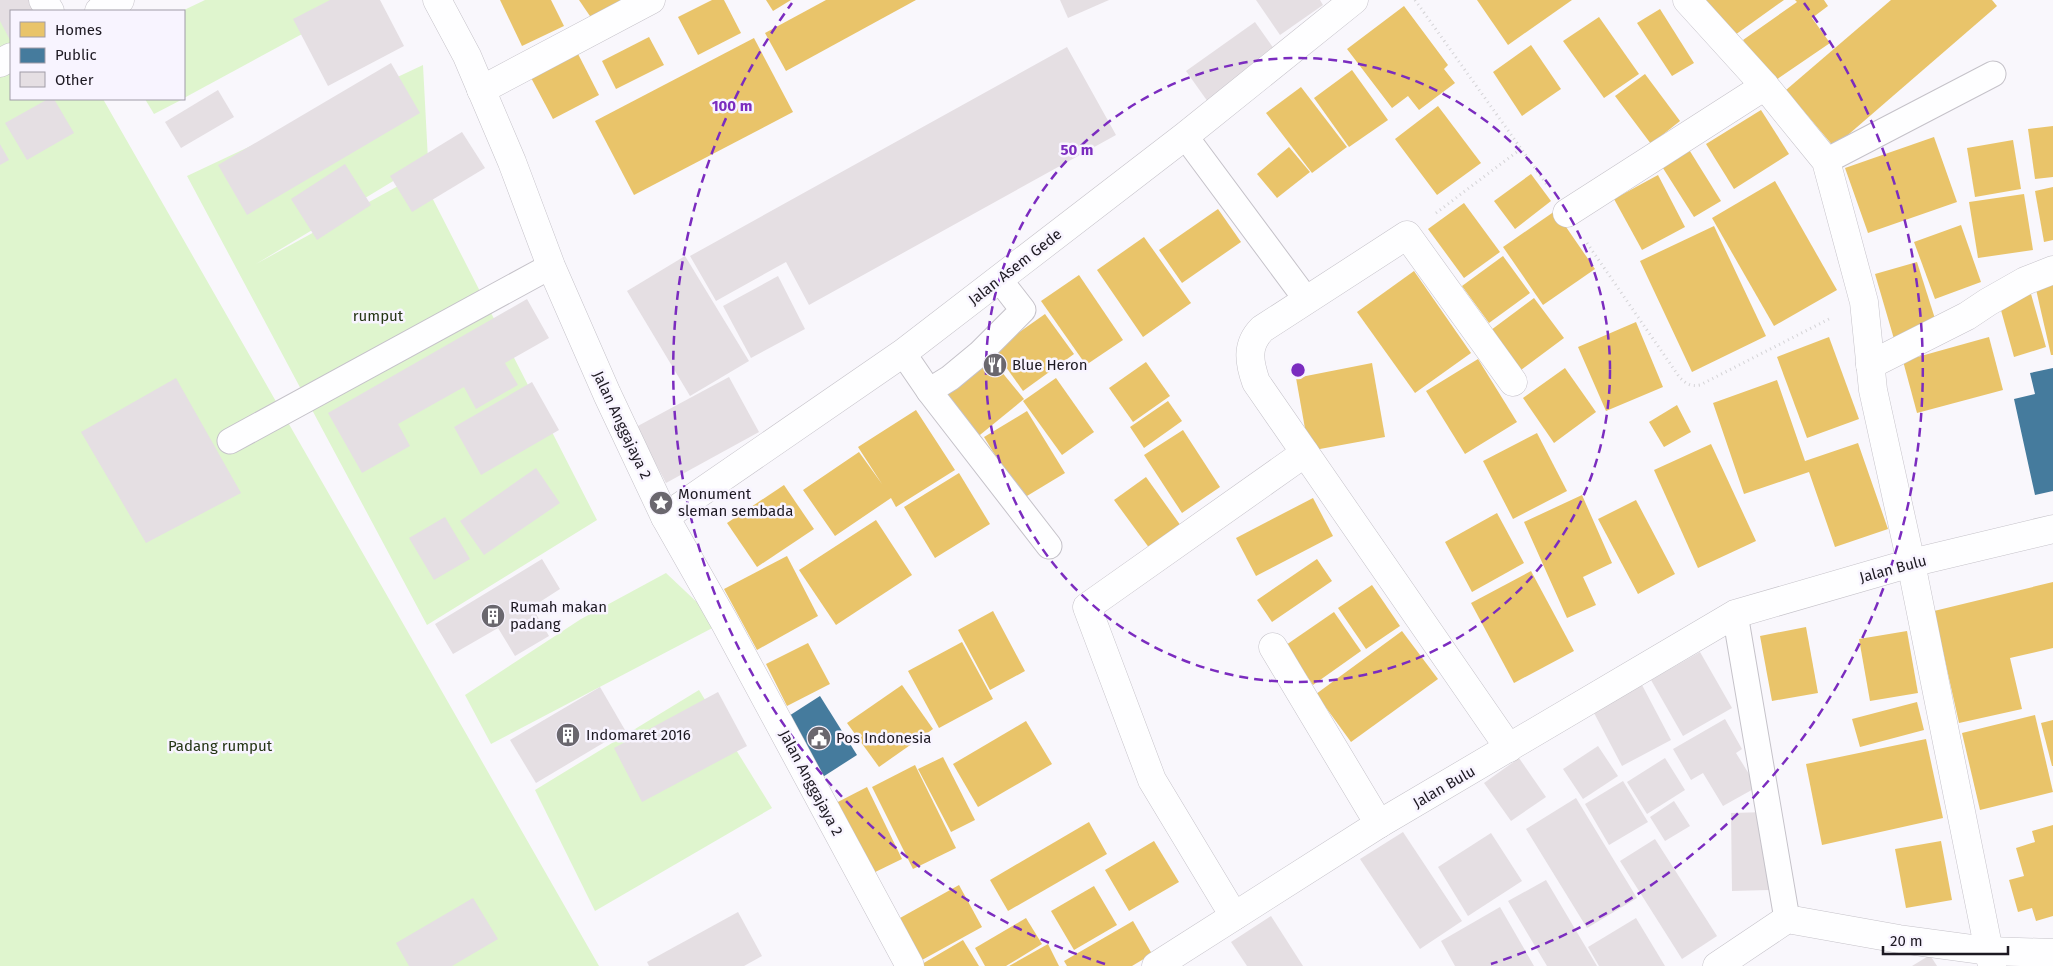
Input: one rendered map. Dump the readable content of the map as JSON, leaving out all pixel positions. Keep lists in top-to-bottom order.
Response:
{
  "streets": {
    "street": ["Jalan Asem Gede", "Jalan Anggajaya 2", "Jalan Bulu"]
  },
  "crossings": [
    ["Jalan Asem Gede", "Jalan Anggajaya 2"]
  ],
  "parks": ["rumput", "Padang rumput"],
  "places": {
    "restaurant": ["Blue Heron"],
    "place": ["Monument sleman sembada"],
    "building": ["Rumah makan padang", "Indomaret 2016"],
    "public building": ["Pos Indonesia"]
  },
  "legend": ["Homes", "Public", "Other"],
  "scale_bar": "20 m",
  "rings": ["100 m", "50 m"]
}
